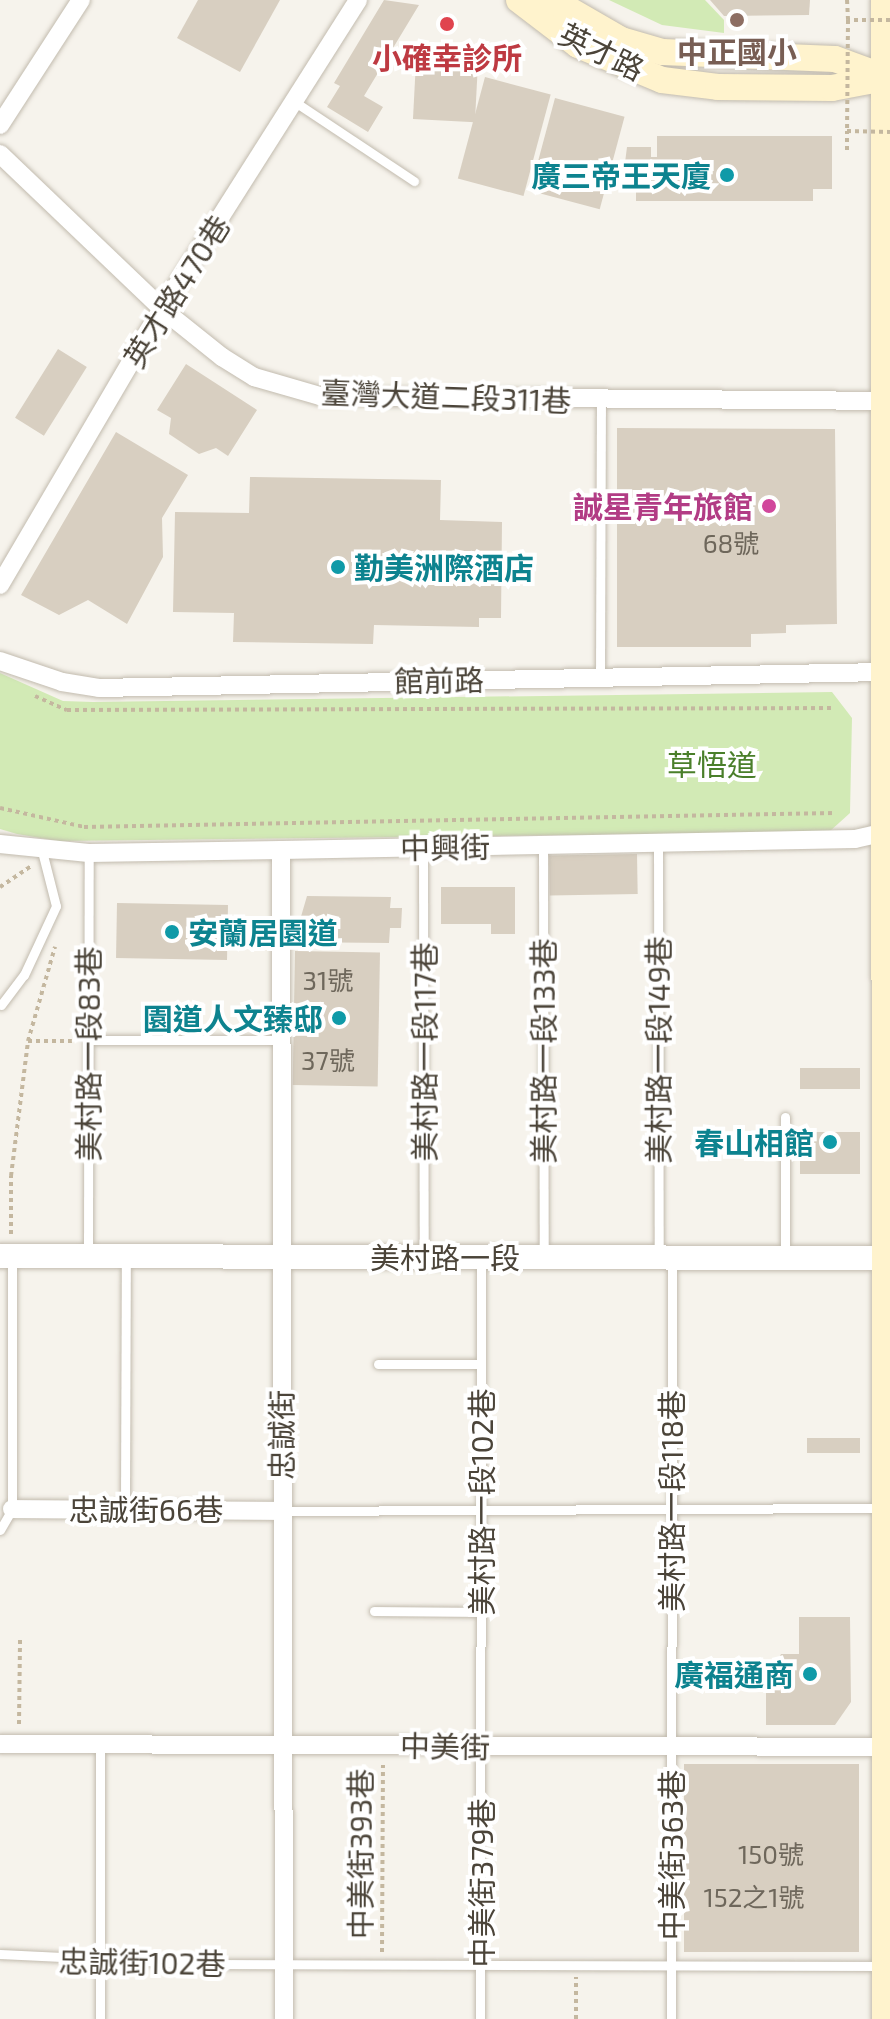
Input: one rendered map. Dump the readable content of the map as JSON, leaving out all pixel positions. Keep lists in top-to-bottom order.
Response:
{
  "streets": {
    "main road": ["英才路"],
    "street": [
      "英才路470巷",
      "臺灣大道二段311巷",
      "館前路",
      "中興街",
      "美村路一段",
      "忠誠街",
      "忠誠街66巷",
      "中美街"
    ],
    "lane": [
      "美村路一段149巷",
      "美村路一段133巷",
      "美村路一段117巷",
      "美村路一段83巷",
      "美村路一段118巷",
      "美村路一段102巷",
      "中美街363巷",
      "中美街379巷",
      "忠誠街102巷"
    ],
    "path": ["中美街393巷"]
  },
  "crossings": [
    ["英才路470巷", "臺灣大道二段311巷"],
    ["中興街", "美村路一段149巷"],
    ["中興街", "美村路一段133巷"],
    ["中興街", "美村路一段117巷"],
    ["中興街", "美村路一段83巷"],
    ["中興街", "忠誠街"],
    ["美村路一段149巷", "美村路一段"],
    ["美村路一段149巷", "美村路一段118巷"],
    ["美村路一段133巷", "美村路一段"],
    ["美村路一段117巷", "美村路一段"],
    ["美村路一段83巷", "美村路一段"],
    ["美村路一段", "忠誠街"],
    ["美村路一段", "美村路一段118巷"],
    ["美村路一段", "美村路一段102巷"],
    ["忠誠街", "忠誠街66巷"],
    ["忠誠街", "中美街"],
    ["忠誠街", "忠誠街102巷"],
    ["美村路一段118巷", "中美街"],
    ["美村路一段118巷", "中美街363巷"],
    ["美村路一段102巷", "中美街"],
    ["美村路一段102巷", "中美街379巷"],
    ["中美街", "中美街393巷"],
    ["中美街", "中美街363巷"],
    ["中美街", "中美街379巷"],
    ["中美街393巷", "忠誠街102巷"],
    ["中美街363巷", "忠誠街102巷"],
    ["中美街379巷", "忠誠街102巷"]
  ],
  "parks": ["草悟道"],
  "places": [
    "中正國小",
    "小確幸診所",
    "廣三帝王天廈",
    "誠星青年旅館",
    "勤美洲際酒店",
    "安蘭居園道",
    "園道人文臻邸",
    "春山相館",
    "廣福通商"
  ],
  "house_numbers": [
    "68號",
    "31號",
    "37號",
    "150號",
    "152之1號"
  ]
}
